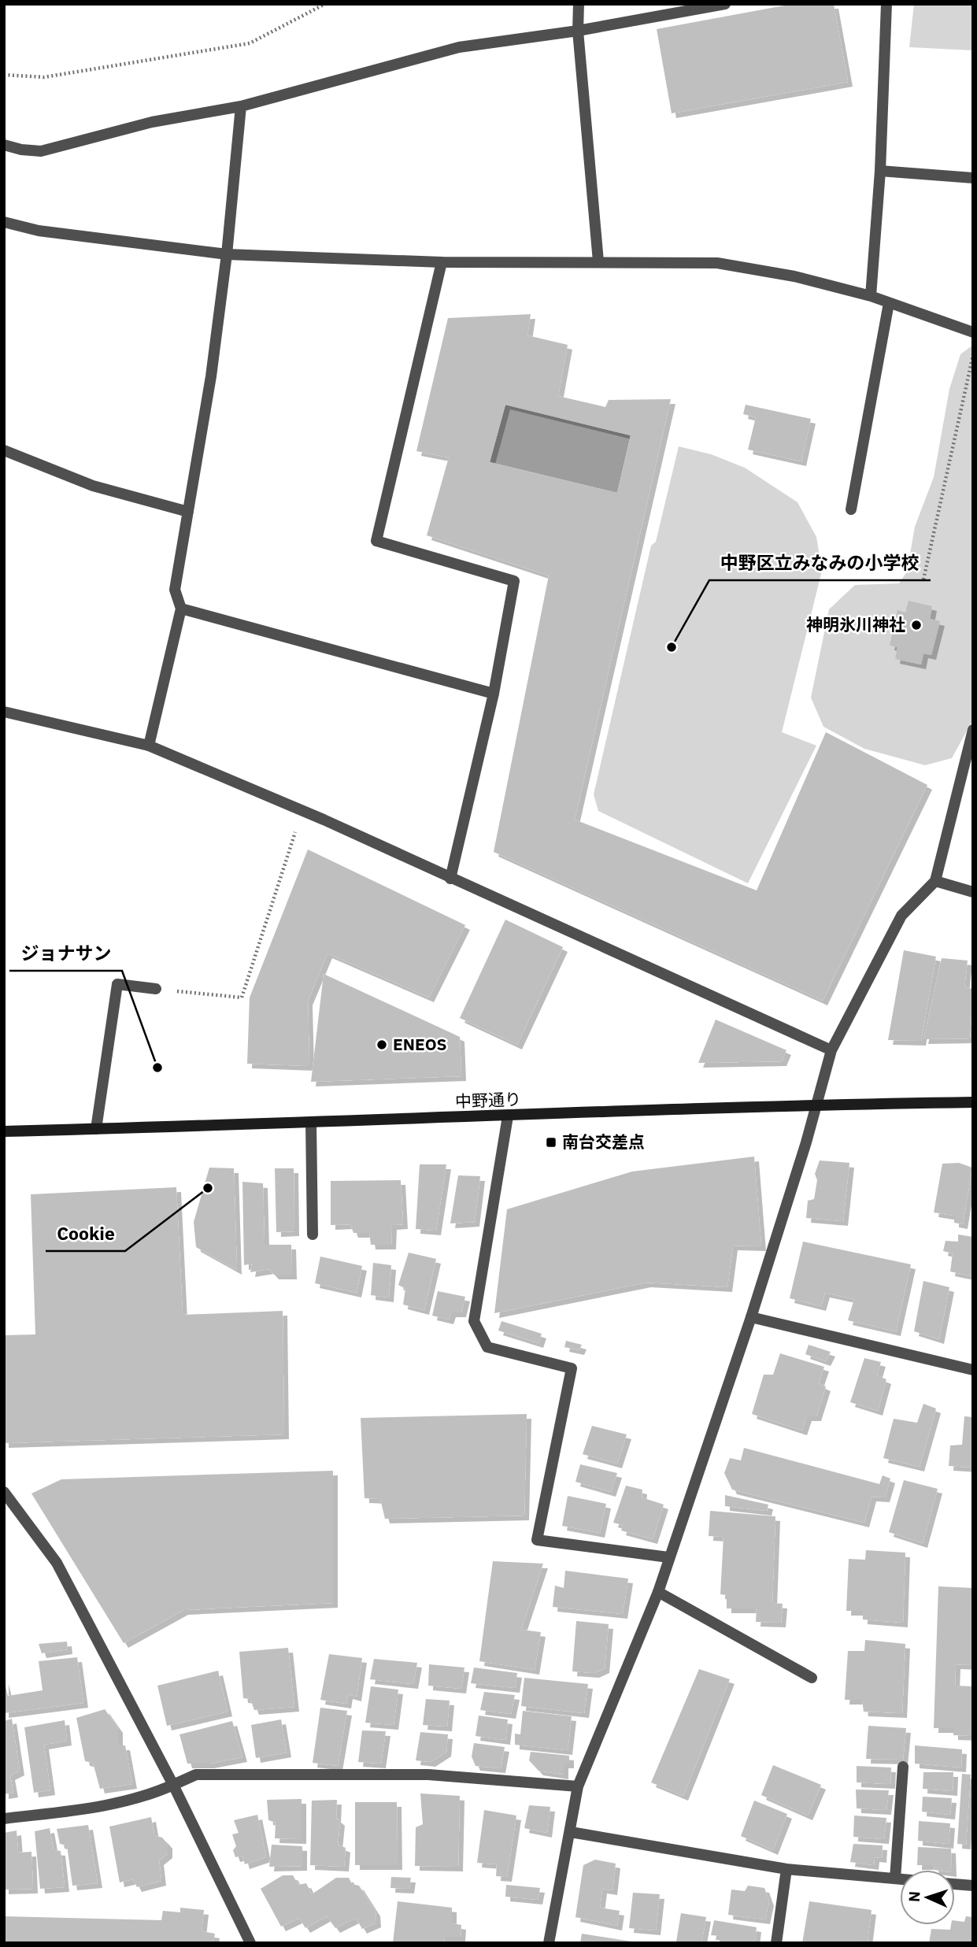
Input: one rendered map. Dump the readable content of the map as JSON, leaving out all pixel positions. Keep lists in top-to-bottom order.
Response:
{
  "streets": {
    "main road": ["中野通り"]
  },
  "places": {
    "other": [
      "神明氷川神社",
      "中野区立みなみの小学校",
      "ENEOS",
      "ジョナサン",
      "Cookie"
    ],
    "transit": ["南台交差点"]
  },
  "north": "left"
}
